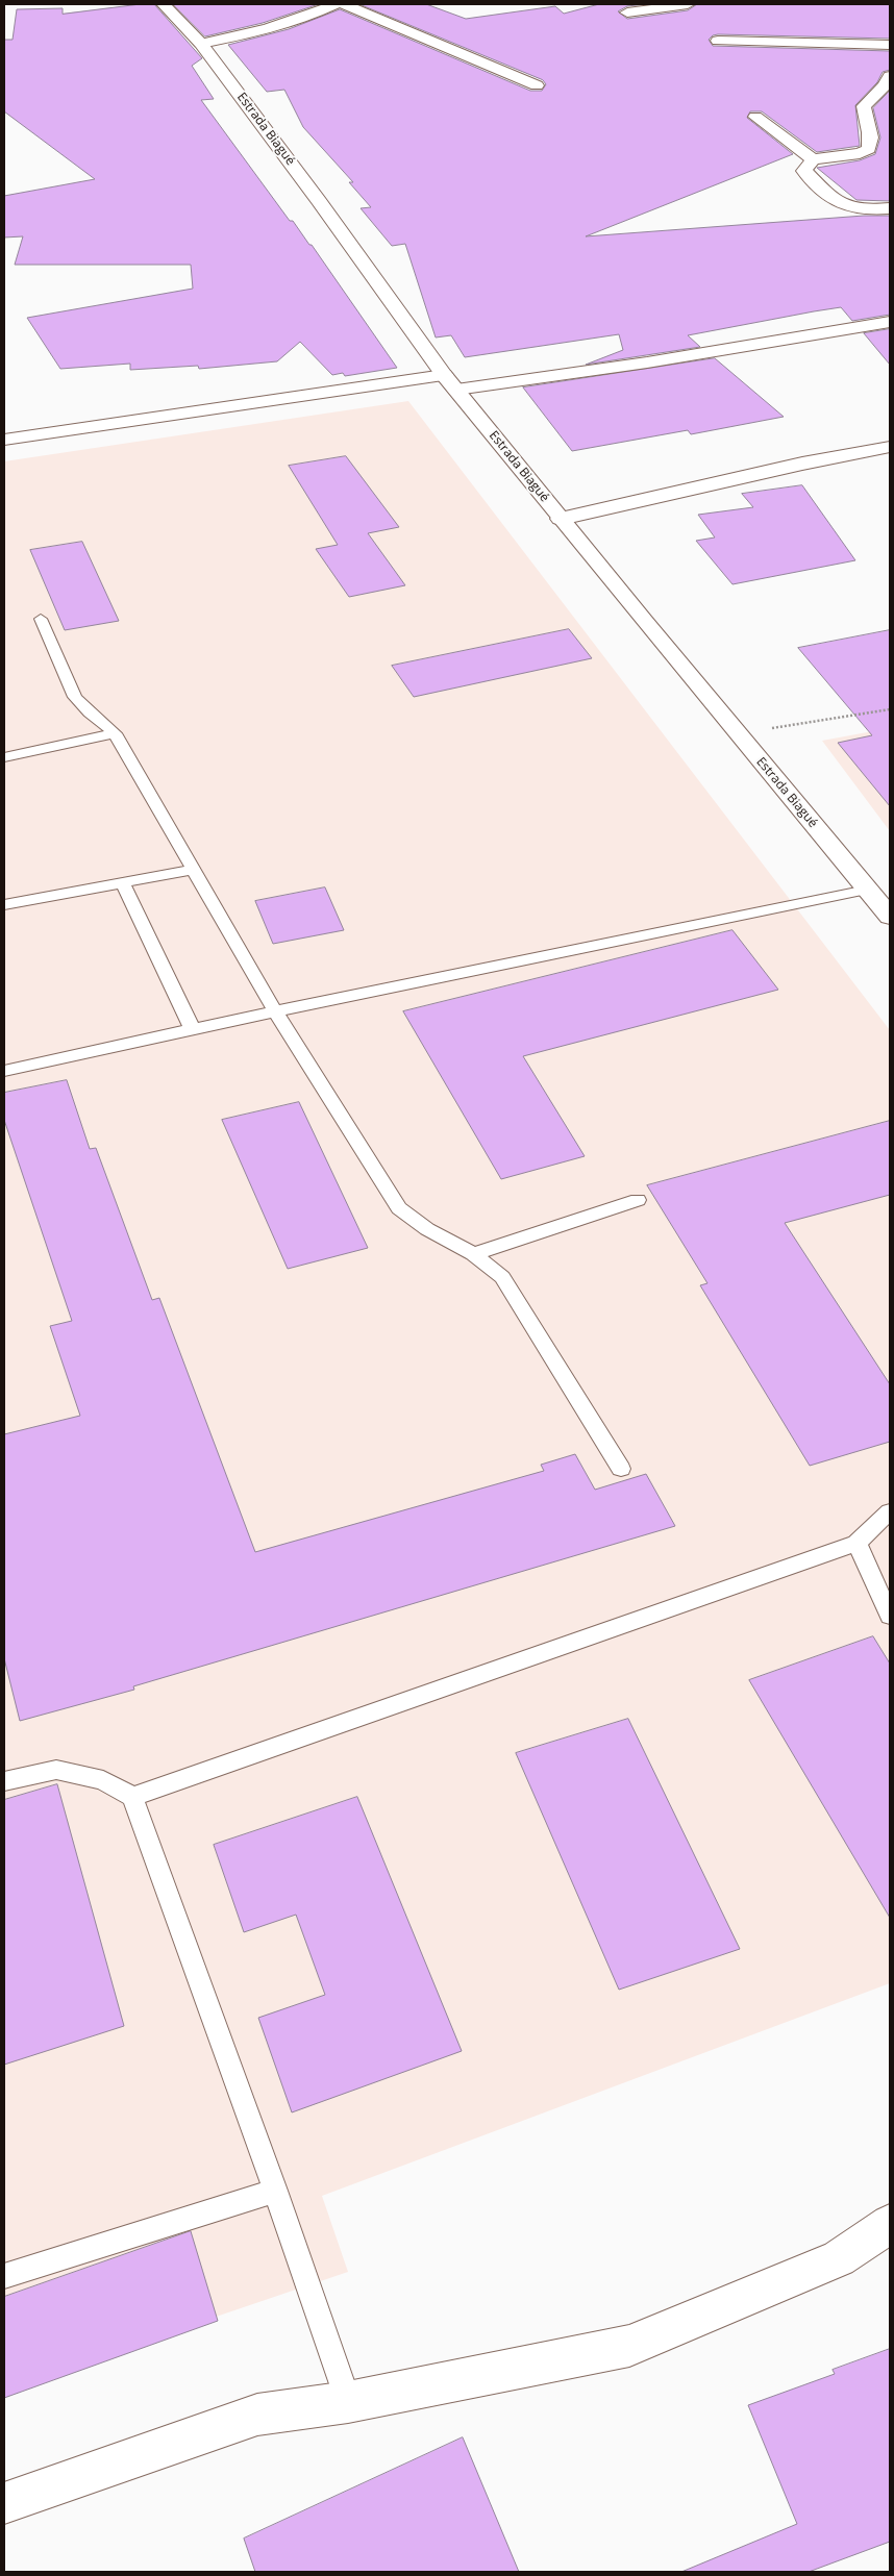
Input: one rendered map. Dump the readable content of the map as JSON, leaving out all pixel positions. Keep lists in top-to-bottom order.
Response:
{
  "streets": {
    "street": ["Estrada Biagué"]
  }
}
